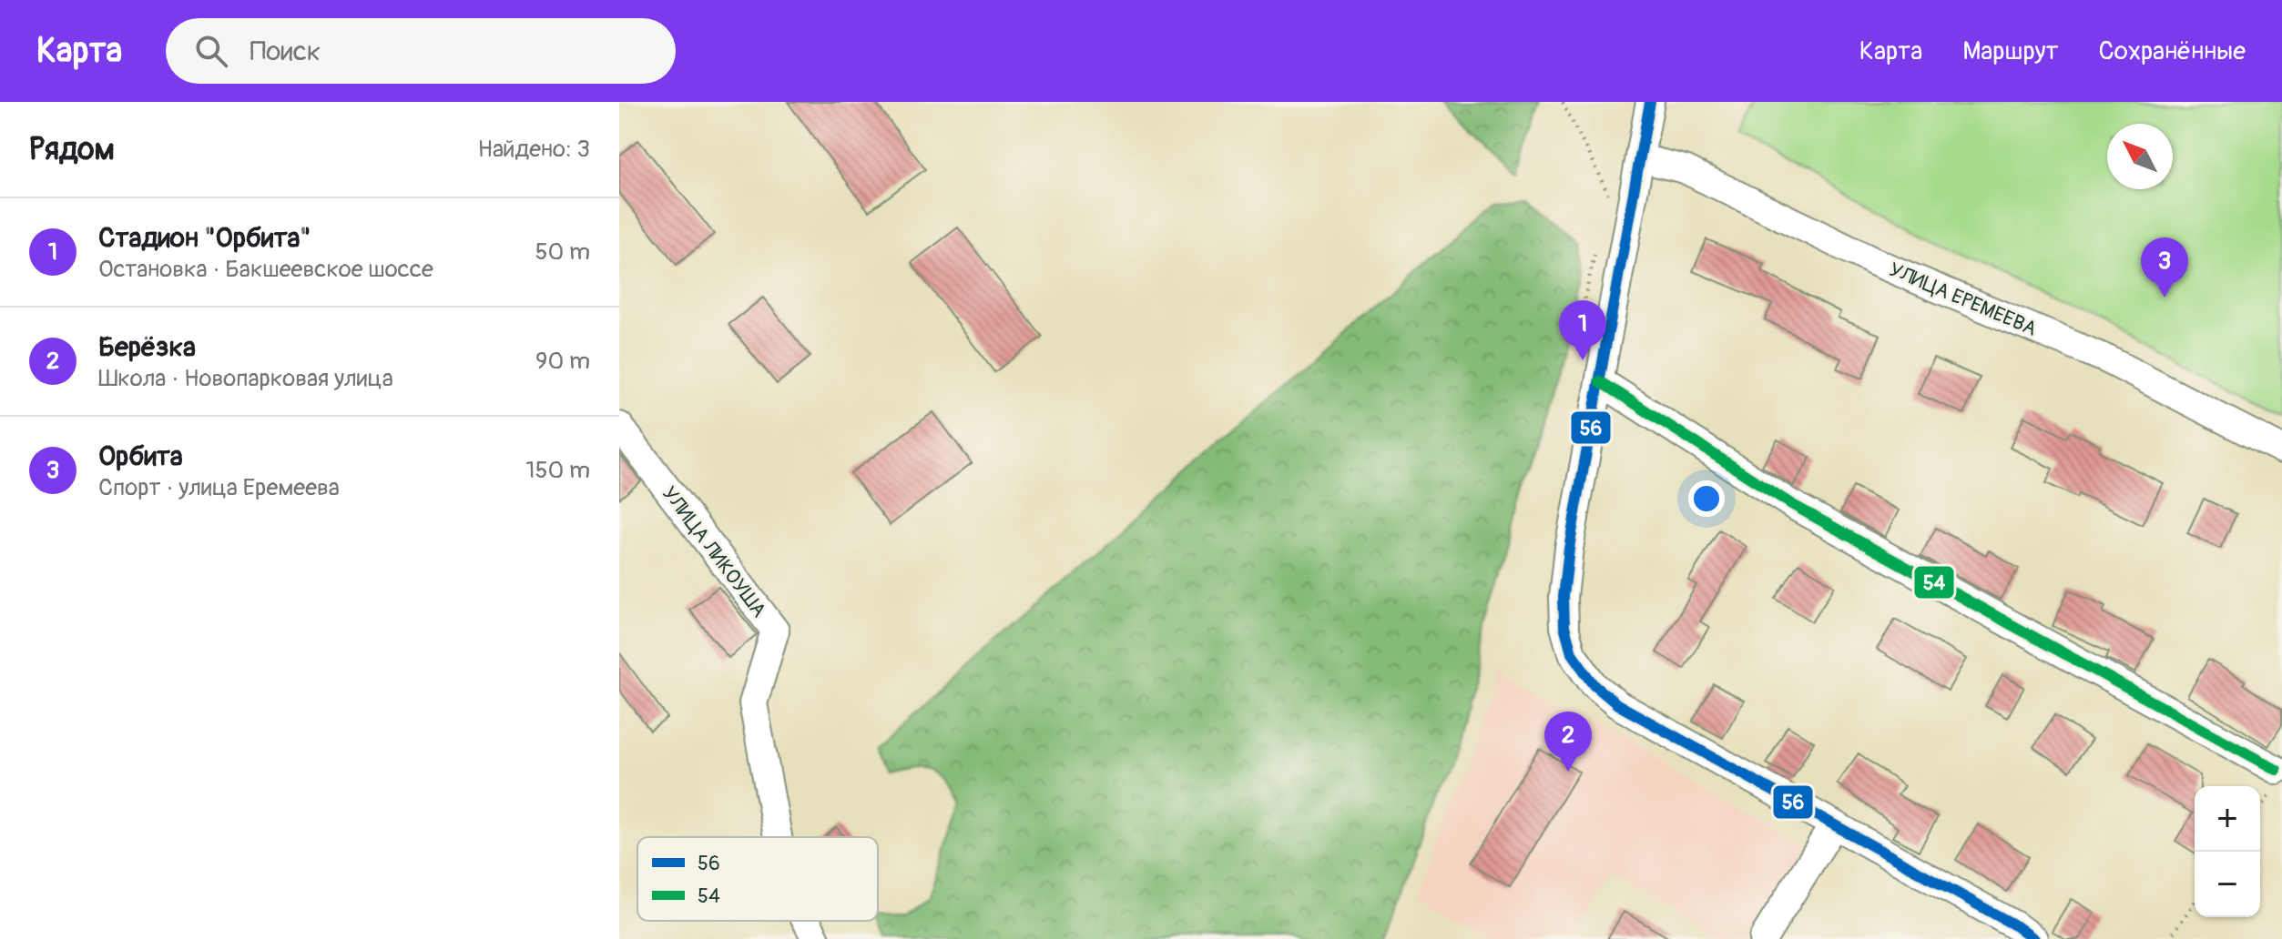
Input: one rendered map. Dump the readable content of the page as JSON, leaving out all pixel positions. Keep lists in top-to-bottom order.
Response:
{
  "streets": {
    "street": ["УЛИЦА ЕРЕМЕЕВА", "УЛИЦА ЛИКОУША"]
  },
  "lines": ["transit line 56", "transit line 54"],
  "legend": ["56", "54"],
  "north": "top left",
  "page": {
    "header": "Карта",
    "search": "Поиск",
    "nav": ["Карта", "Маршрут", "Сохранённые"],
    "heading": ["Рядом", "Найдено: 3"],
    "list": [
      {
        "mark": "1",
        "name": "Стадион \"Орбита\"",
        "note": "Остановка · Бакшеевское шоссе",
        "value": "50 m"
      },
      {
        "mark": "2",
        "name": "Берёзка",
        "note": "Школа · Новопарковая улица",
        "value": "90 m"
      },
      {
        "mark": "3",
        "name": "Орбита",
        "note": "Спорт · улица Еремеева",
        "value": "150 m"
      }
    ],
    "pins": ["3", "1", "2"],
    "map_buttons": ["+", "−"]
  }
}
